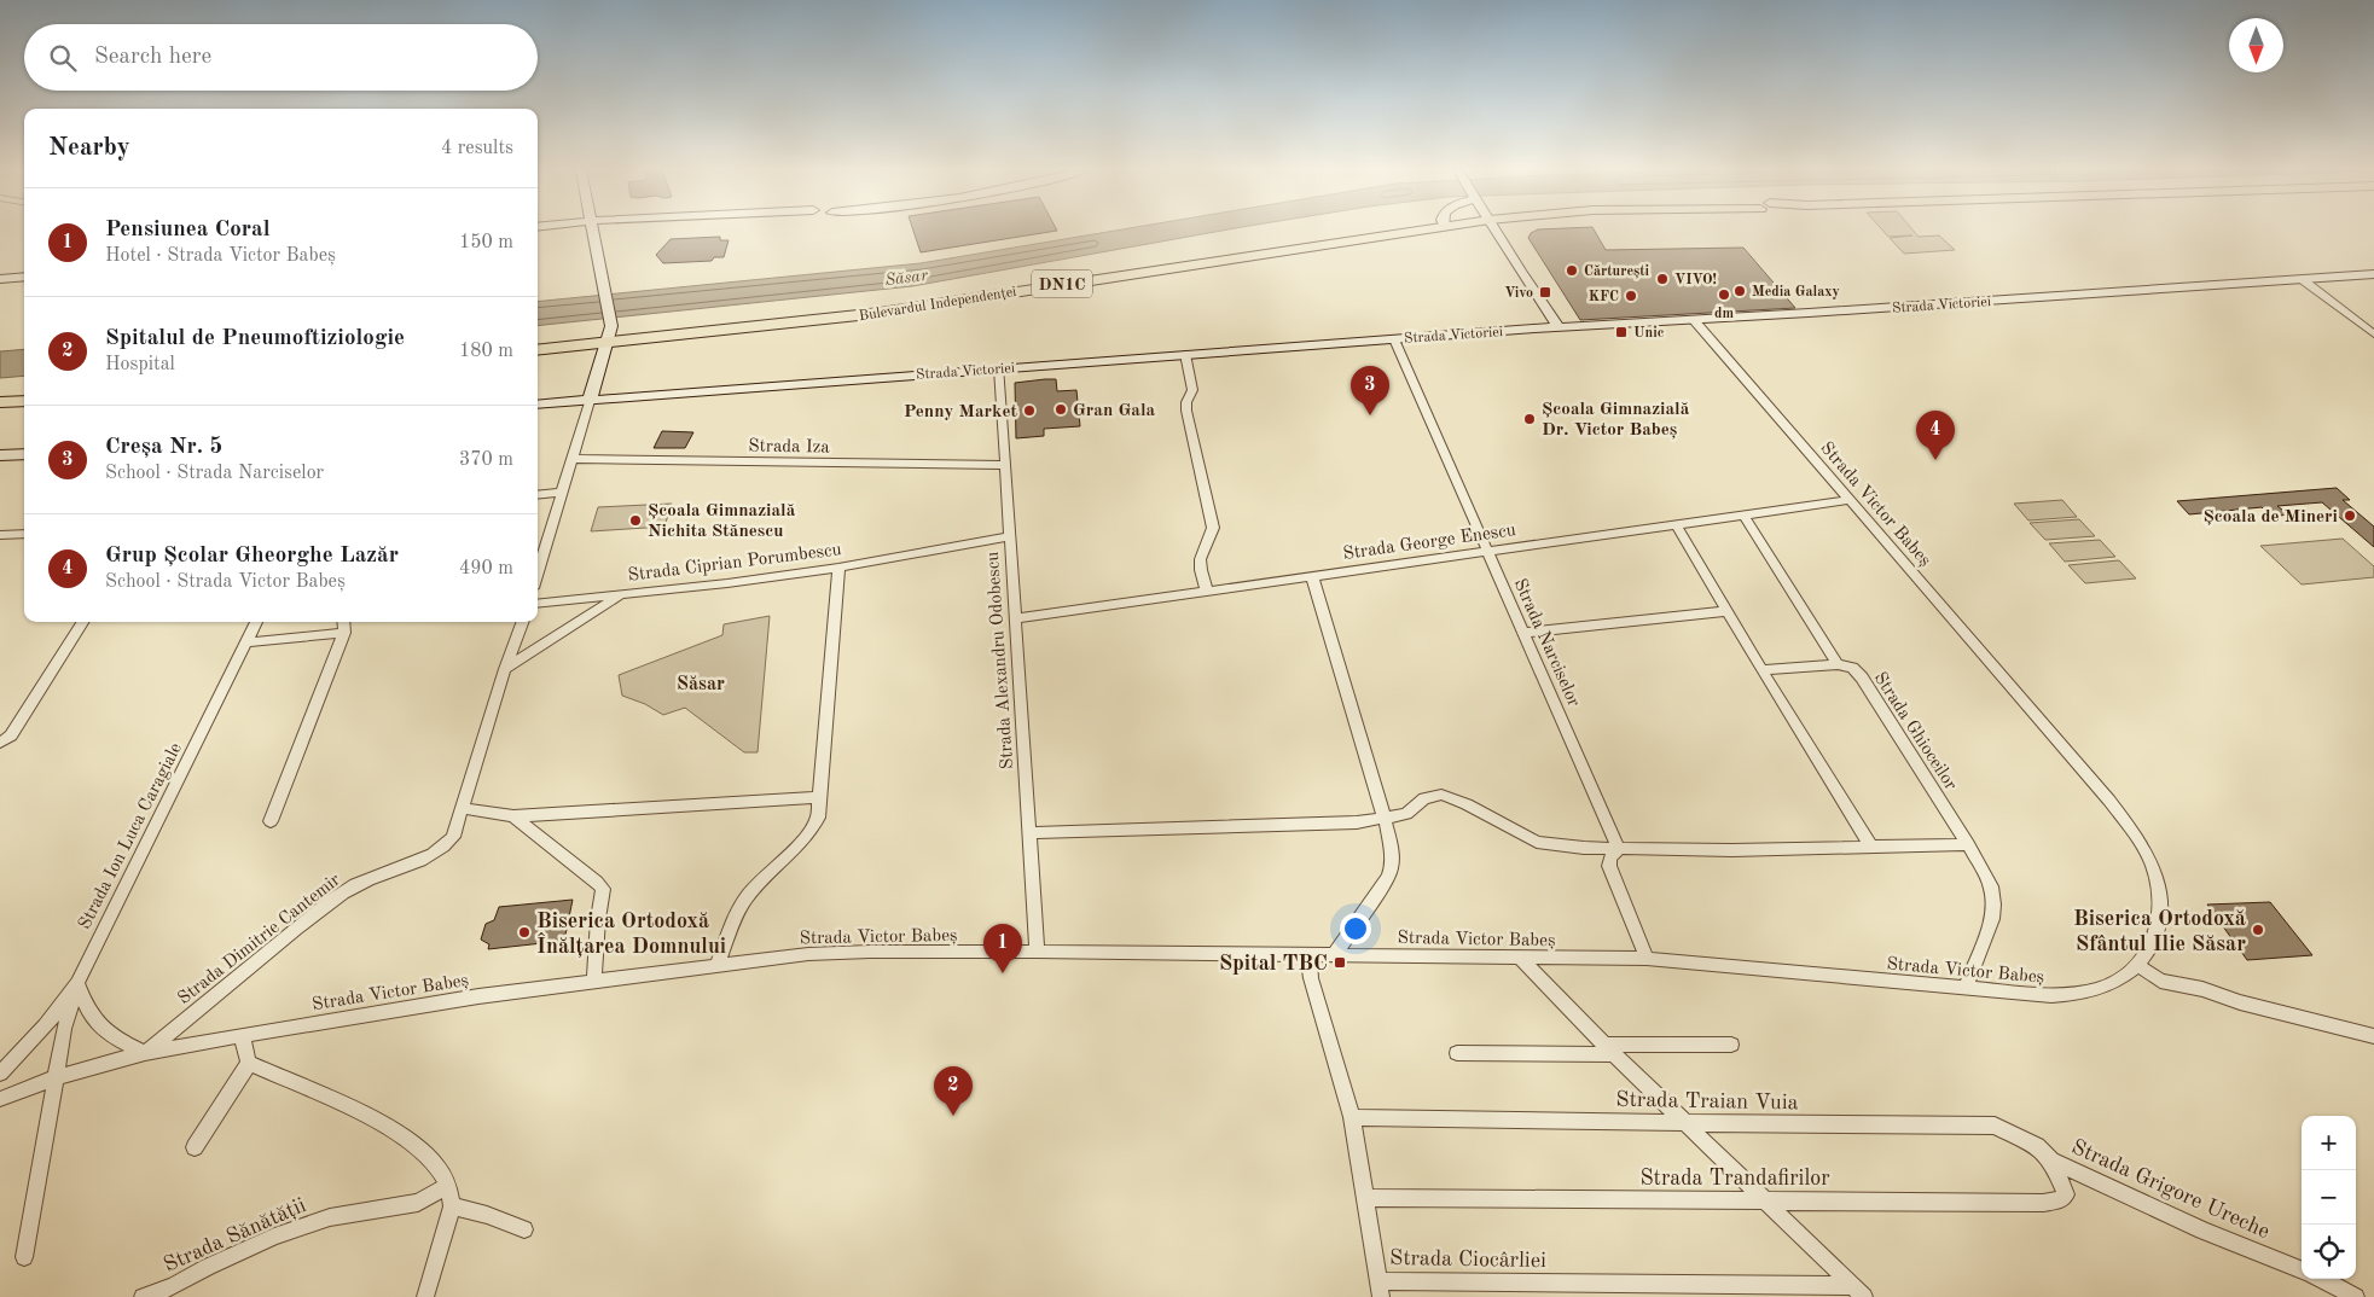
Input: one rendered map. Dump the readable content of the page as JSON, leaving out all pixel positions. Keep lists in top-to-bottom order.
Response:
{
  "streets": {
    "main road": ["DN1C", "Bulevardul Independenței"],
    "street": [
      "Strada Victoriei",
      "Strada Iza",
      "Strada Victor Babeș",
      "Strada George Enescu",
      "Strada Ciprian Porumbescu",
      "Strada Narciselor",
      "Strada Alexandru Odobescu",
      "Strada Ghioceilor",
      "Strada Ion Luca Caragiale",
      "Strada Dimitrie Cantemir",
      "Strada Traian Vuia",
      "Strada Trandafirilor",
      "Strada Grigore Ureche",
      "Strada Sănătății",
      "Strada Ciocârliei"
    ]
  },
  "crossings": [
    ["Strada Victoriei", "Strada Victor Babeș"],
    ["Strada Victoriei", "Strada Narciselor"],
    ["Strada Victoriei", "Strada Alexandru Odobescu"],
    ["Strada Iza", "Strada Alexandru Odobescu"],
    ["Strada Victor Babeș", "Strada George Enescu"],
    ["Strada Victor Babeș", "Strada Alexandru Odobescu"],
    ["Strada Victor Babeș", "Strada Ghioceilor"],
    ["Strada Victor Babeș", "Strada Ion Luca Caragiale"],
    ["Strada Victor Babeș", "Strada Dimitrie Cantemir"],
    ["Strada Victor Babeș", "Strada Ciocârliei"],
    ["Strada George Enescu", "Strada Narciselor"],
    ["Strada George Enescu", "Strada Alexandru Odobescu"],
    ["Strada George Enescu", "Strada Ghioceilor"],
    ["Strada Ciprian Porumbescu", "Strada Alexandru Odobescu"],
    ["Strada Traian Vuia", "Strada Trandafirilor"],
    ["Strada Traian Vuia", "Strada Grigore Ureche"],
    ["Strada Traian Vuia", "Strada Ciocârliei"],
    ["Strada Trandafirilor", "Strada Grigore Ureche"],
    ["Strada Trandafirilor", "Strada Ciocârliei"]
  ],
  "districts": ["Săsar"],
  "water": ["Săsar"],
  "places": {
    "other": [
      "Cărturești",
      "VIVO!",
      "Media Galaxy",
      "dm",
      "KFC",
      "Gran Gala",
      "Penny Market",
      "Școala Gimnazială Dr. Victor Babeș",
      "Școala de Mineri",
      "Școala Gimnazială Nichita Stănescu",
      "Biserica Ortodoxă Sfântul Ilie Săsar",
      "Biserica Ortodoxă Înălțarea Domnului"
    ],
    "transit": ["Vivo", "Unic", "Spital TBC"]
  },
  "north": "bottom",
  "page": {
    "search": "Search here",
    "heading": ["Nearby", "4 results"],
    "list": [
      {
        "mark": "1",
        "name": "Pensiunea Coral",
        "note": "Hotel · Strada Victor Babeș",
        "value": "150 m"
      },
      {
        "mark": "2",
        "name": "Spitalul de Pneumoftiziologie",
        "note": "Hospital",
        "value": "180 m"
      },
      {
        "mark": "3",
        "name": "Creșa Nr. 5",
        "note": "School · Strada Narciselor",
        "value": "370 m"
      },
      {
        "mark": "4",
        "name": "Grup Școlar Gheorghe Lazăr",
        "note": "School · Strada Victor Babeș",
        "value": "490 m"
      }
    ],
    "pins": [
      "3",
      "4",
      "1",
      "2"
    ],
    "map_buttons": ["+", "−"]
  }
}
